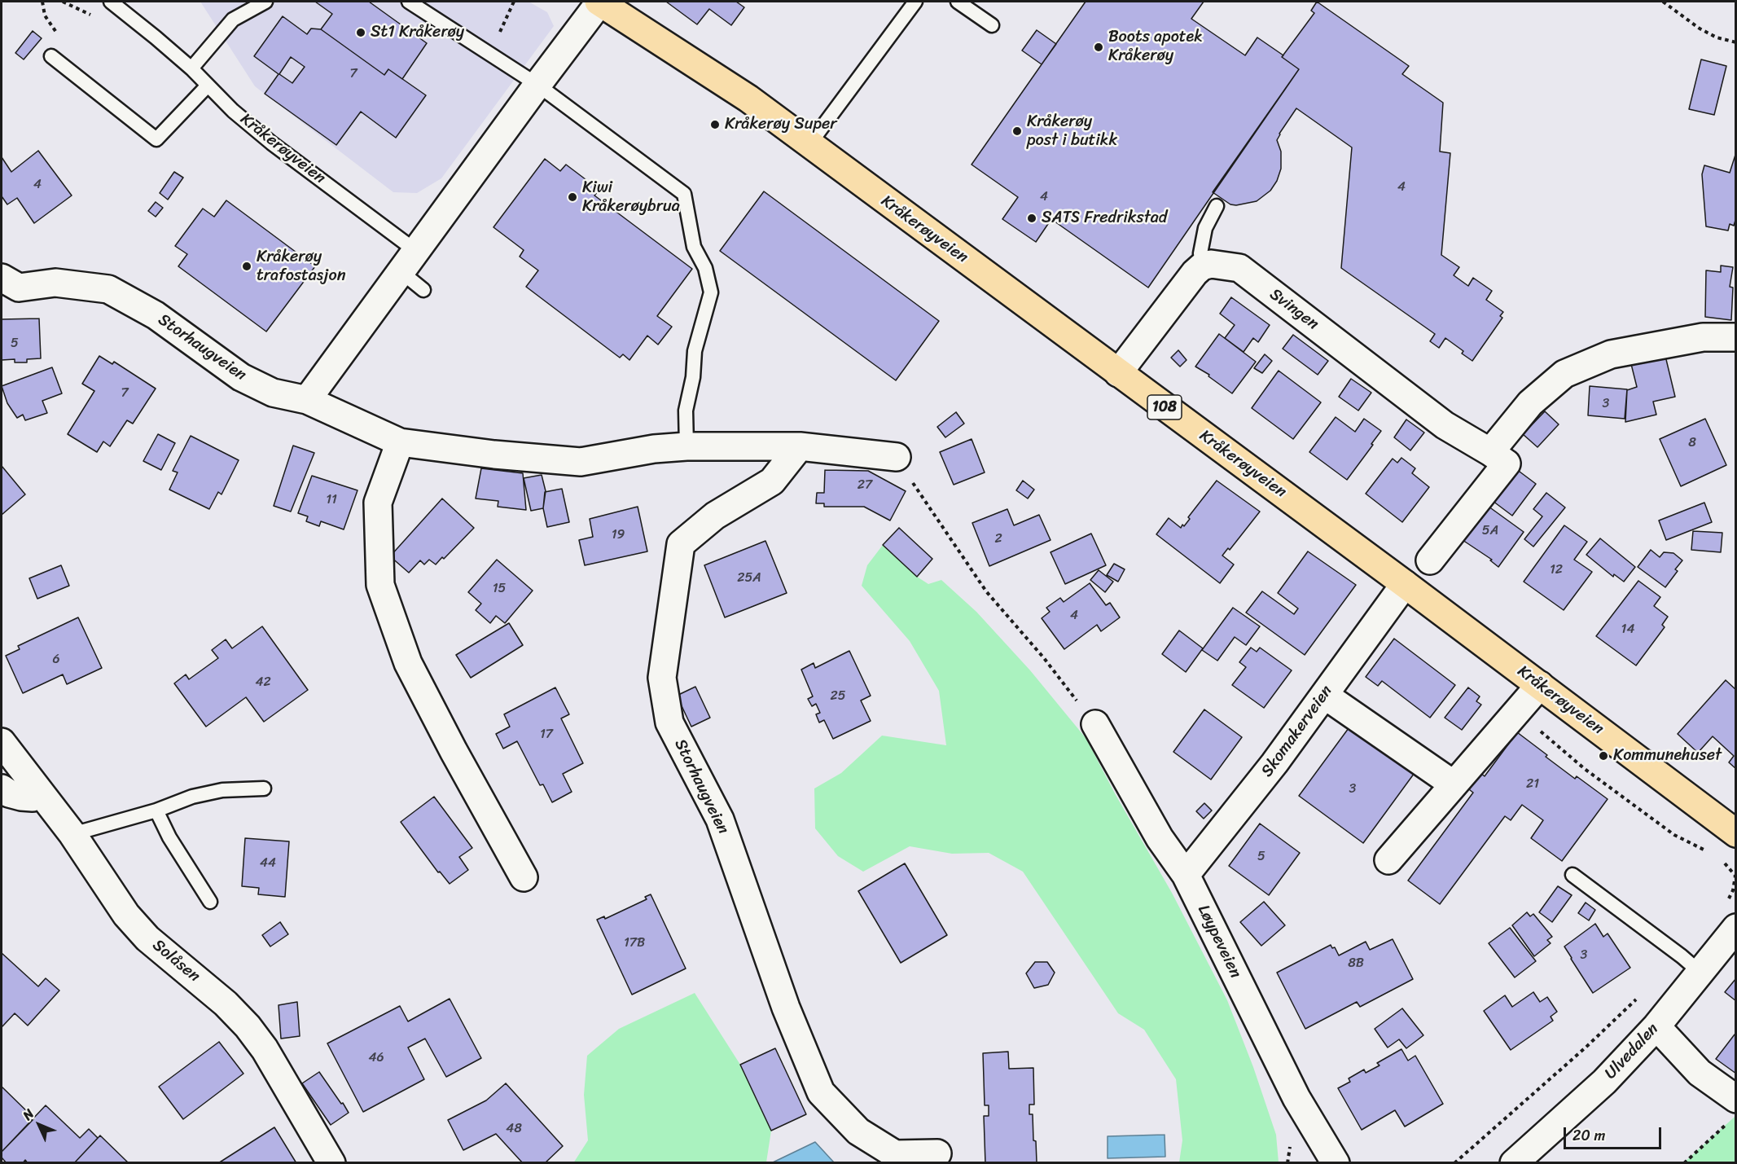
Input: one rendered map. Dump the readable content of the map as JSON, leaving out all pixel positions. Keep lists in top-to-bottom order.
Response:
{
  "streets": {
    "main road": ["Kråkerøyveien", "108"],
    "street": [
      "Svingen",
      "Storhaugveien",
      "Skomakerveien",
      "Løypeveien",
      "Solåsen",
      "Ulvedalen"
    ]
  },
  "crossings": [
    ["Kråkerøyveien", "Storhaugveien"],
    ["Kråkerøyveien", "Skomakerveien"],
    ["Skomakerveien", "Løypeveien"]
  ],
  "places": [
    "St1 Kråkerøy",
    "Boots apotek Kråkerøy",
    "Kråkerøy Super",
    "Kråkerøy post i butikk",
    "Kiwi Kråkerøybrua",
    "SATS Fredrikstad",
    "Kråkerøy trafostasjon",
    "Kommunehuset"
  ],
  "house_numbers": [
    "7",
    "4",
    "4",
    "4",
    "5",
    "7",
    "3",
    "8",
    "27",
    "11",
    "5A",
    "19",
    "2",
    "12",
    "25A",
    "15",
    "4",
    "14",
    "6",
    "42",
    "25",
    "17",
    "21",
    "3",
    "5",
    "44",
    "17B",
    "3",
    "8B",
    "46",
    "48"
  ],
  "scale_bar": "20 m",
  "north": "top left"
}
